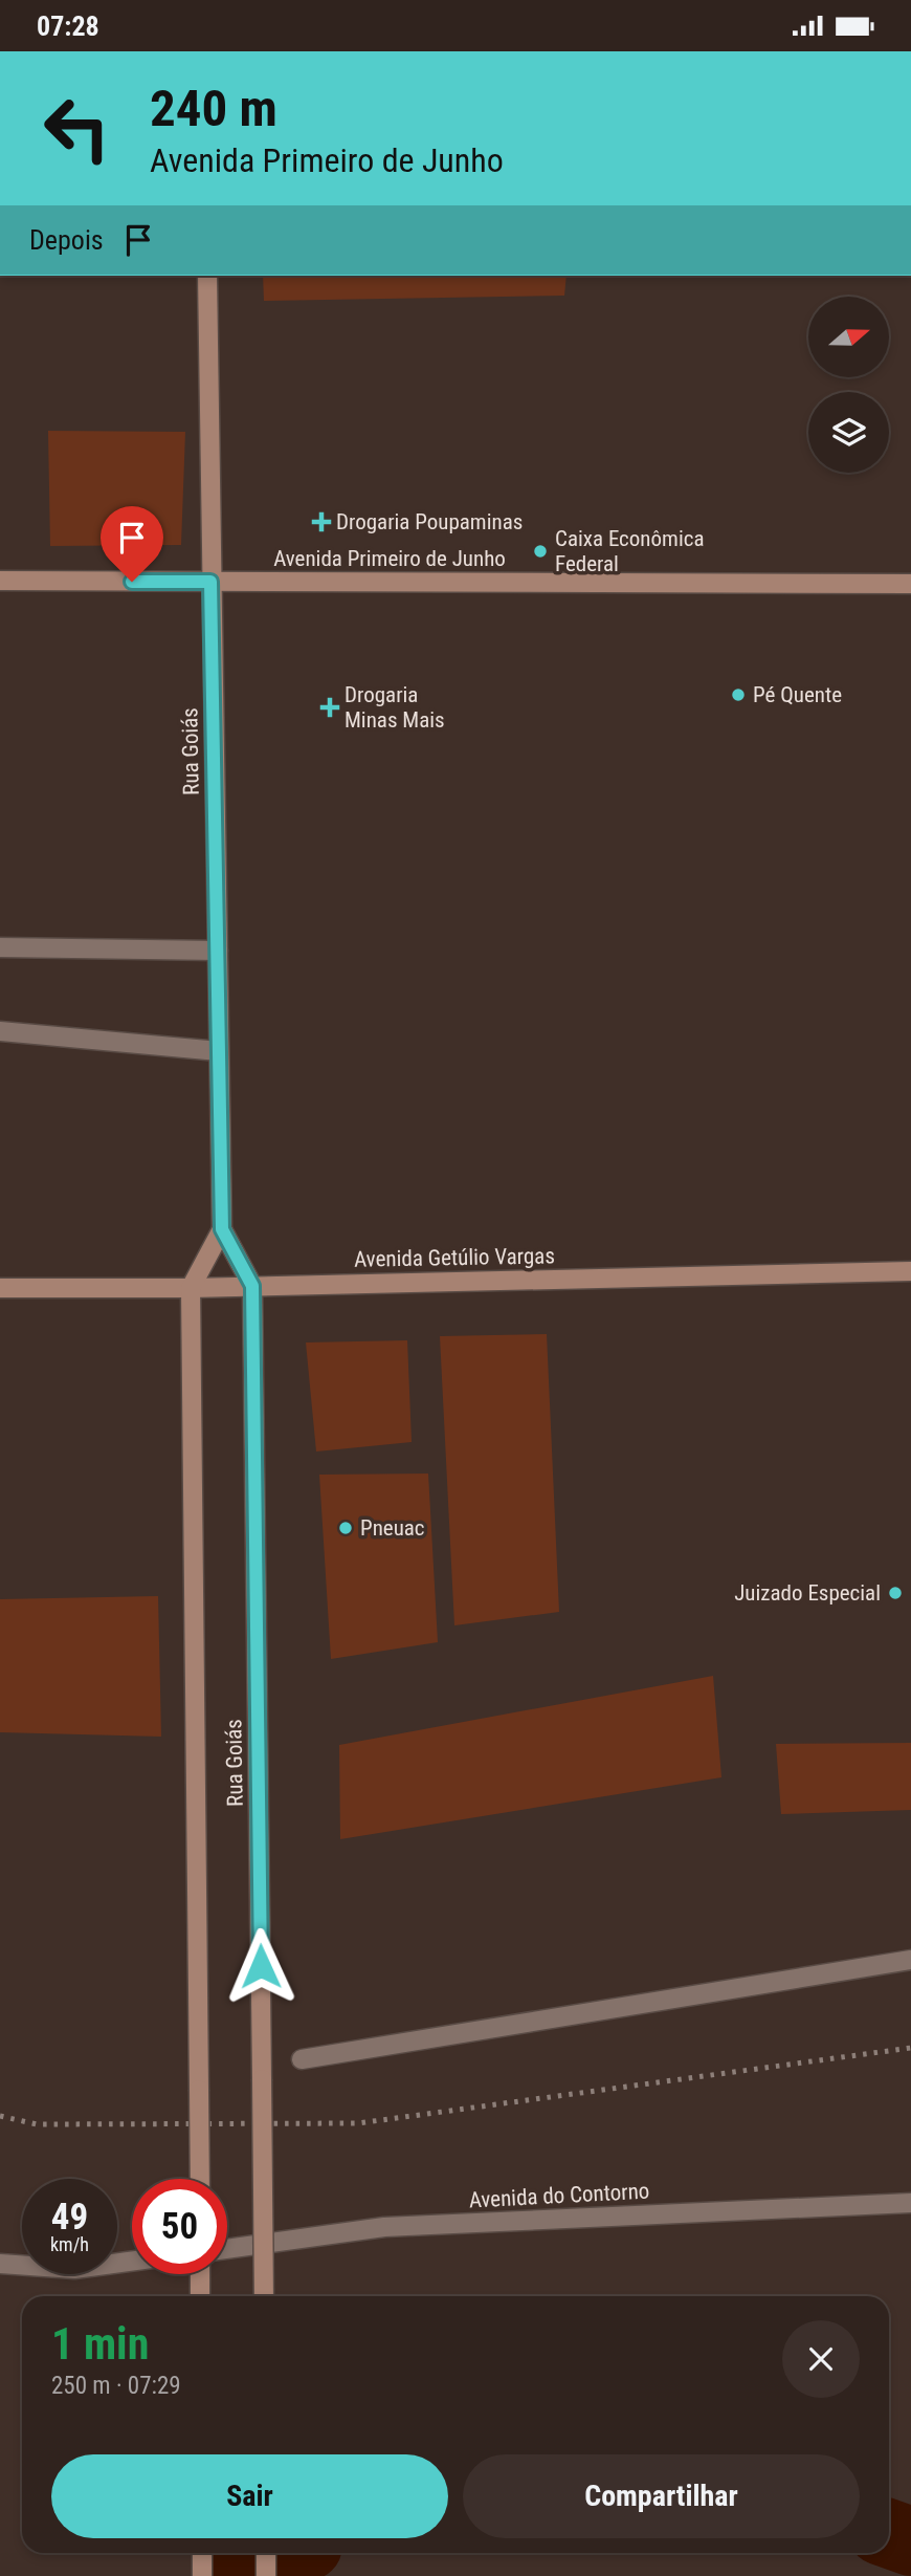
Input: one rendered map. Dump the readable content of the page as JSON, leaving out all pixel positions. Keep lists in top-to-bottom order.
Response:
{
  "streets": {
    "main road": ["Avenida Primeiro de Junho", "Rua Goiás", "Avenida Getúlio Vargas"],
    "street": ["Avenida do Contorno"]
  },
  "crossings": [
    ["Avenida Primeiro de Junho", "Rua Goiás"],
    ["Rua Goiás", "Avenida Getúlio Vargas"]
  ],
  "places": {
    "health": ["Drogaria Poupaminas", "Drogaria Minas Mais"],
    "other": [
      "Caixa Econômica Federal",
      "Pé Quente",
      "Pneuac",
      "Juizado Especial"
    ]
  },
  "north": "right",
  "page": {
    "status": "07:28",
    "turn": ["240 m", "Avenida Primeiro de Junho"],
    "then": "Depois",
    "speed": "49 km/h",
    "limit": "50",
    "heading": ["1 min", "250 m · 07:29"],
    "buttons": ["Sair", "Compartilhar"]
  }
}
